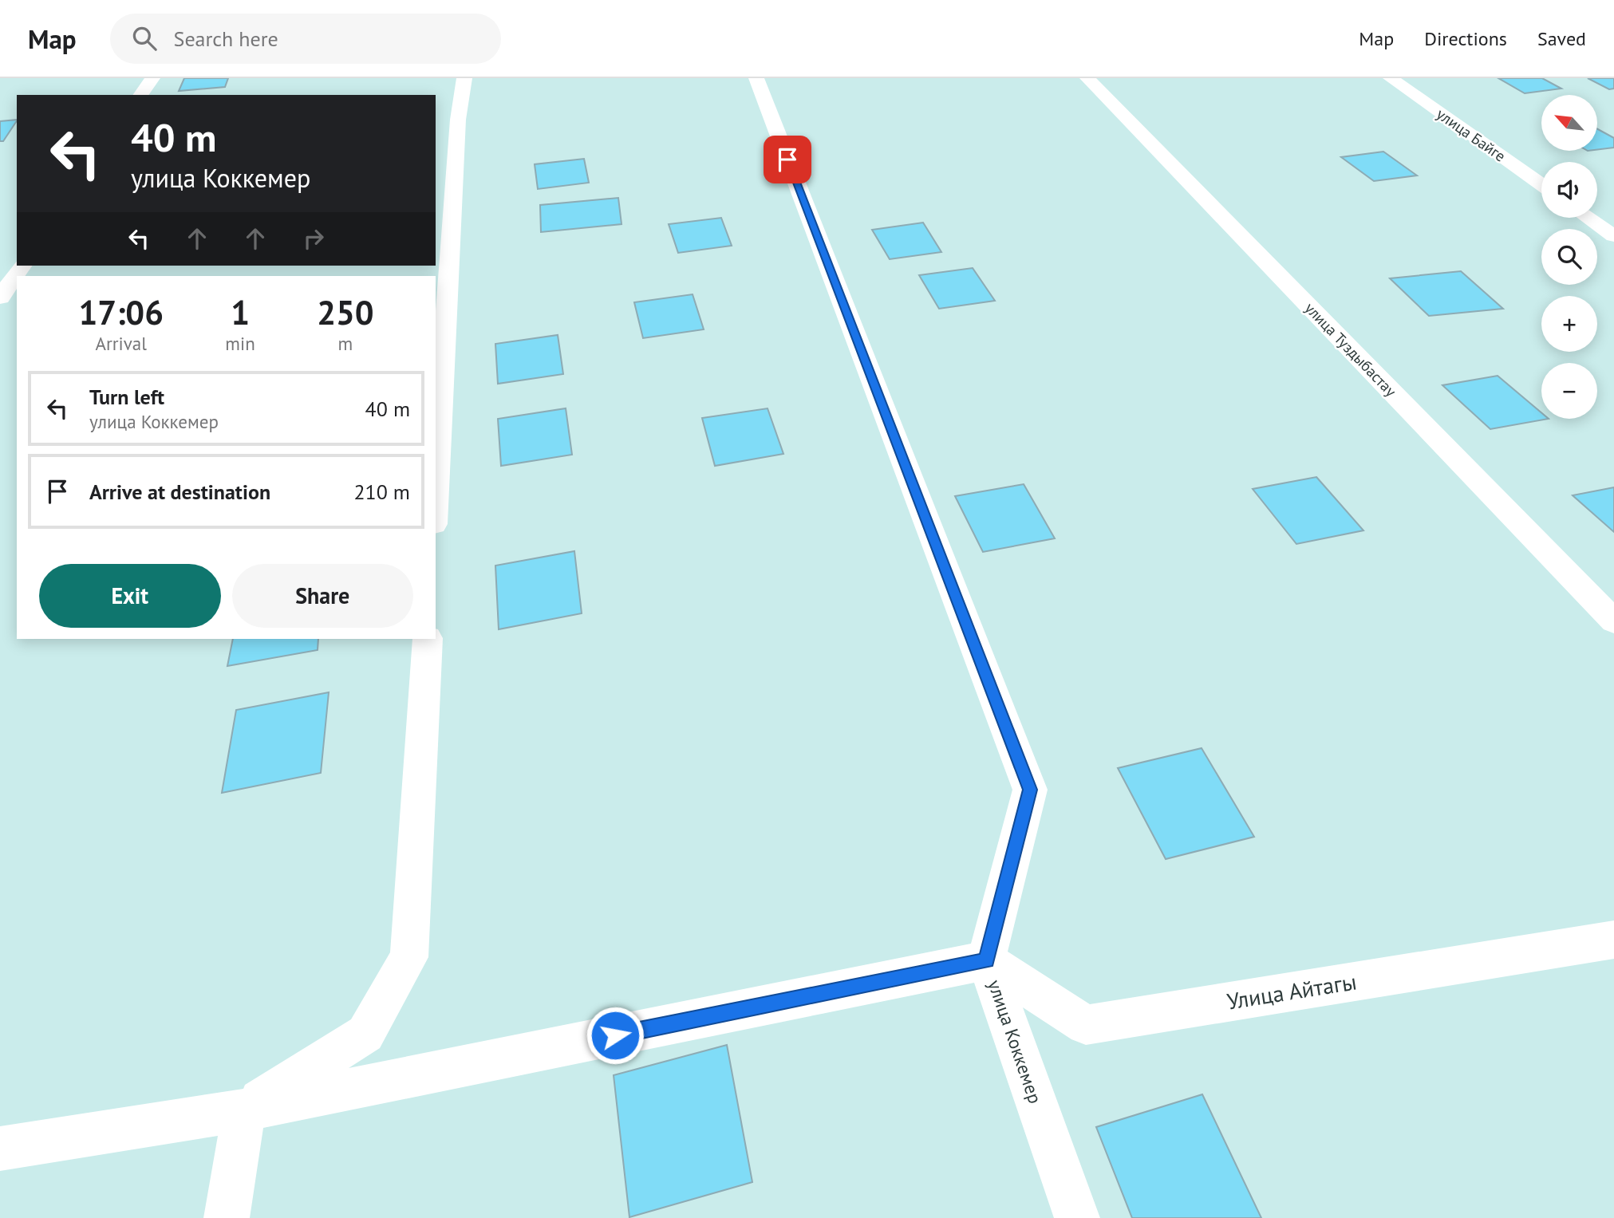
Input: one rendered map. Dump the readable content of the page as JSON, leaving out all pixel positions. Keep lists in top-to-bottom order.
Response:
{
  "streets": {
    "street": [
      "улица Байге",
      "улица Туздыбастау",
      "Улица Айтагы",
      "улица Коккемер"
    ]
  },
  "crossings": [
    ["Улица Айтагы", "улица Коккемер"]
  ],
  "north": "top left",
  "page": {
    "header": "Map",
    "search": "Search here",
    "nav": ["Map", "Directions", "Saved"],
    "map_buttons": ["+", "−"],
    "turn": ["40 m", "улица Коккемер"],
    "eta": [
      "17:06",
      "Arrival",
      "1",
      "min",
      "250",
      "m"
    ],
    "list": [
      {
        "name": "Turn left",
        "note": "улица Коккемер",
        "value": "40 m"
      },
      {
        "name": "Arrive at destination",
        "value": "210 m"
      }
    ],
    "buttons": ["Exit", "Share"]
  }
}
